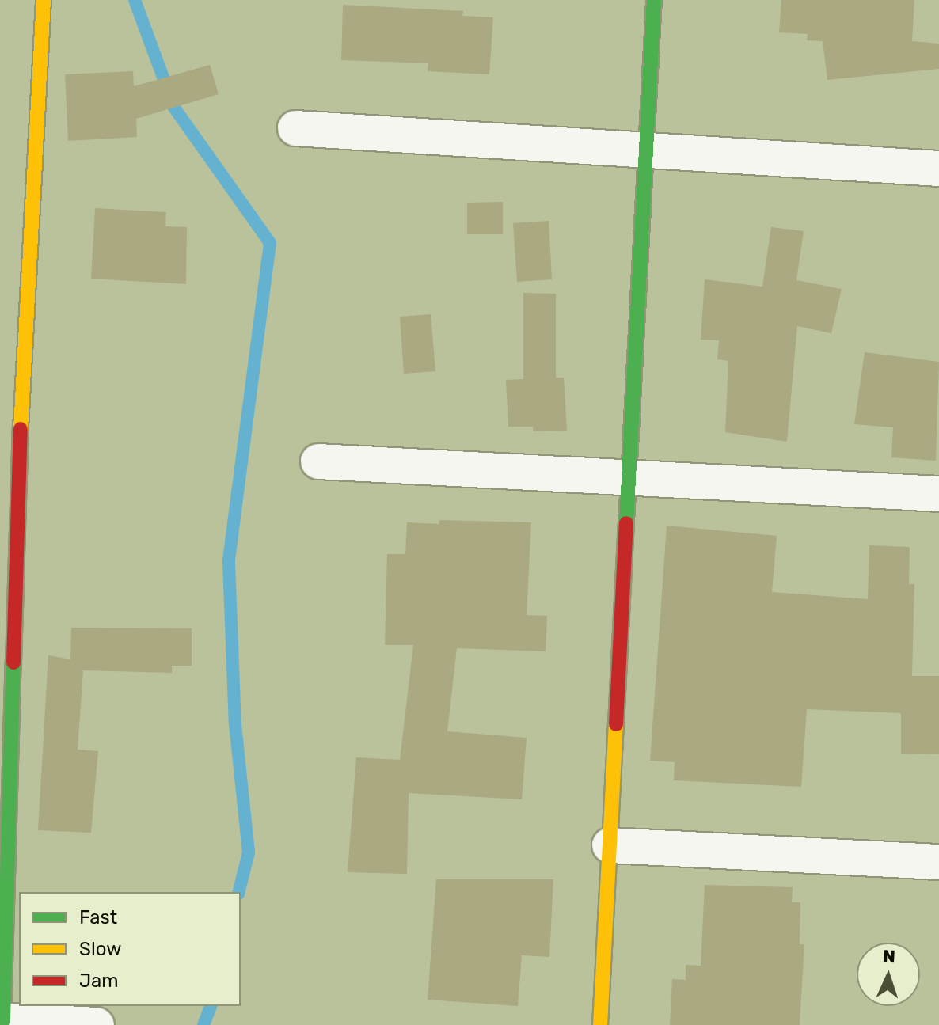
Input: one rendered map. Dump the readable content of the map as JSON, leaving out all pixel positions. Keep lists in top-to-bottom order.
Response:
{
  "legend": ["Fast", "Slow", "Jam"],
  "north": "top"
}
